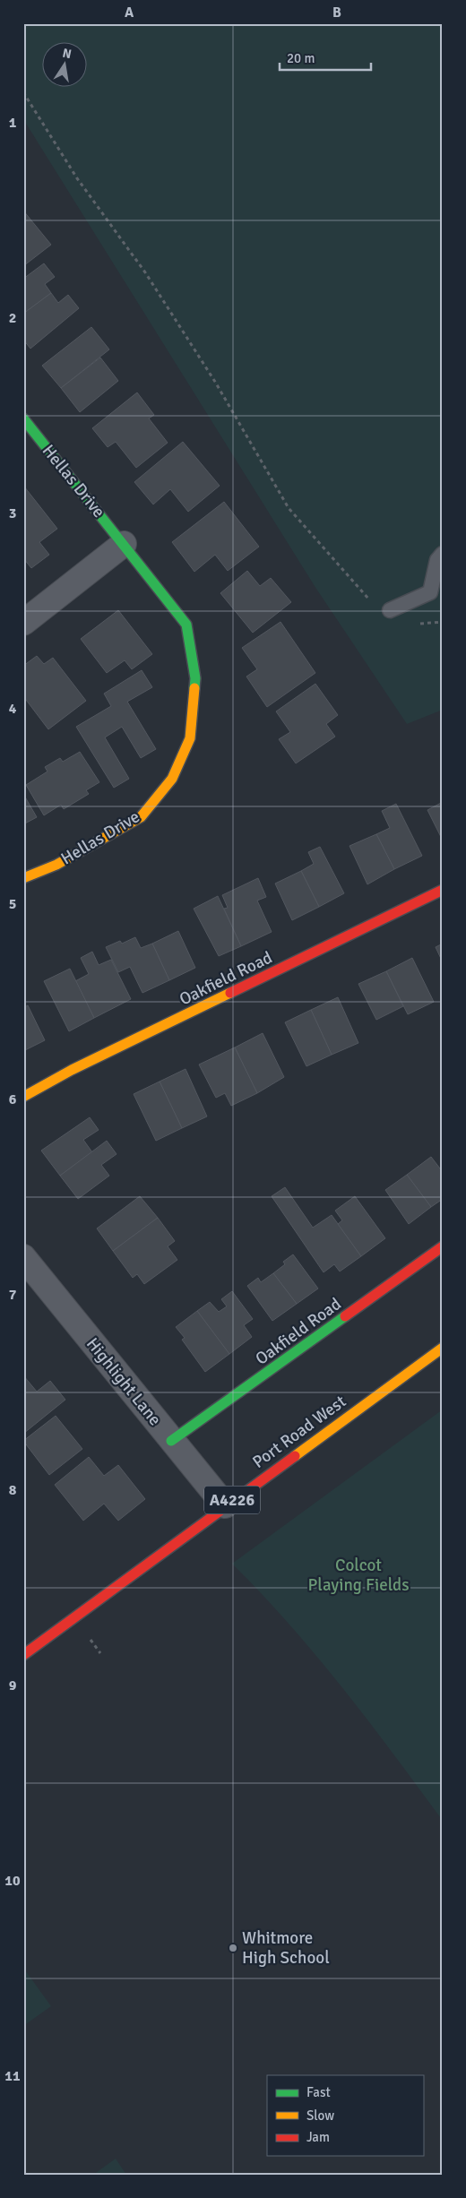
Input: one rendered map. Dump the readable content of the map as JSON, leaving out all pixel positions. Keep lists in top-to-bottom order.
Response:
{
  "streets": {
    "street": [
      "Hellas Drive",
      "Oakfield Road",
      "Highlight Lane",
      "Port Road West",
      "A4226"
    ]
  },
  "crossings": [
    ["Oakfield Road", "Highlight Lane"],
    ["Highlight Lane", "Port Road West"]
  ],
  "parks": ["Colcot Playing Fields"],
  "places": ["Whitmore High School"],
  "legend": ["Fast", "Slow", "Jam"],
  "scale_bar": "20 m",
  "north": "top",
  "grid": {
    "columns": ["A", "B"],
    "rows": [
      "1",
      "2",
      "3",
      "4",
      "5",
      "6",
      "7",
      "8",
      "9",
      "10",
      "11"
    ]
  }
}
